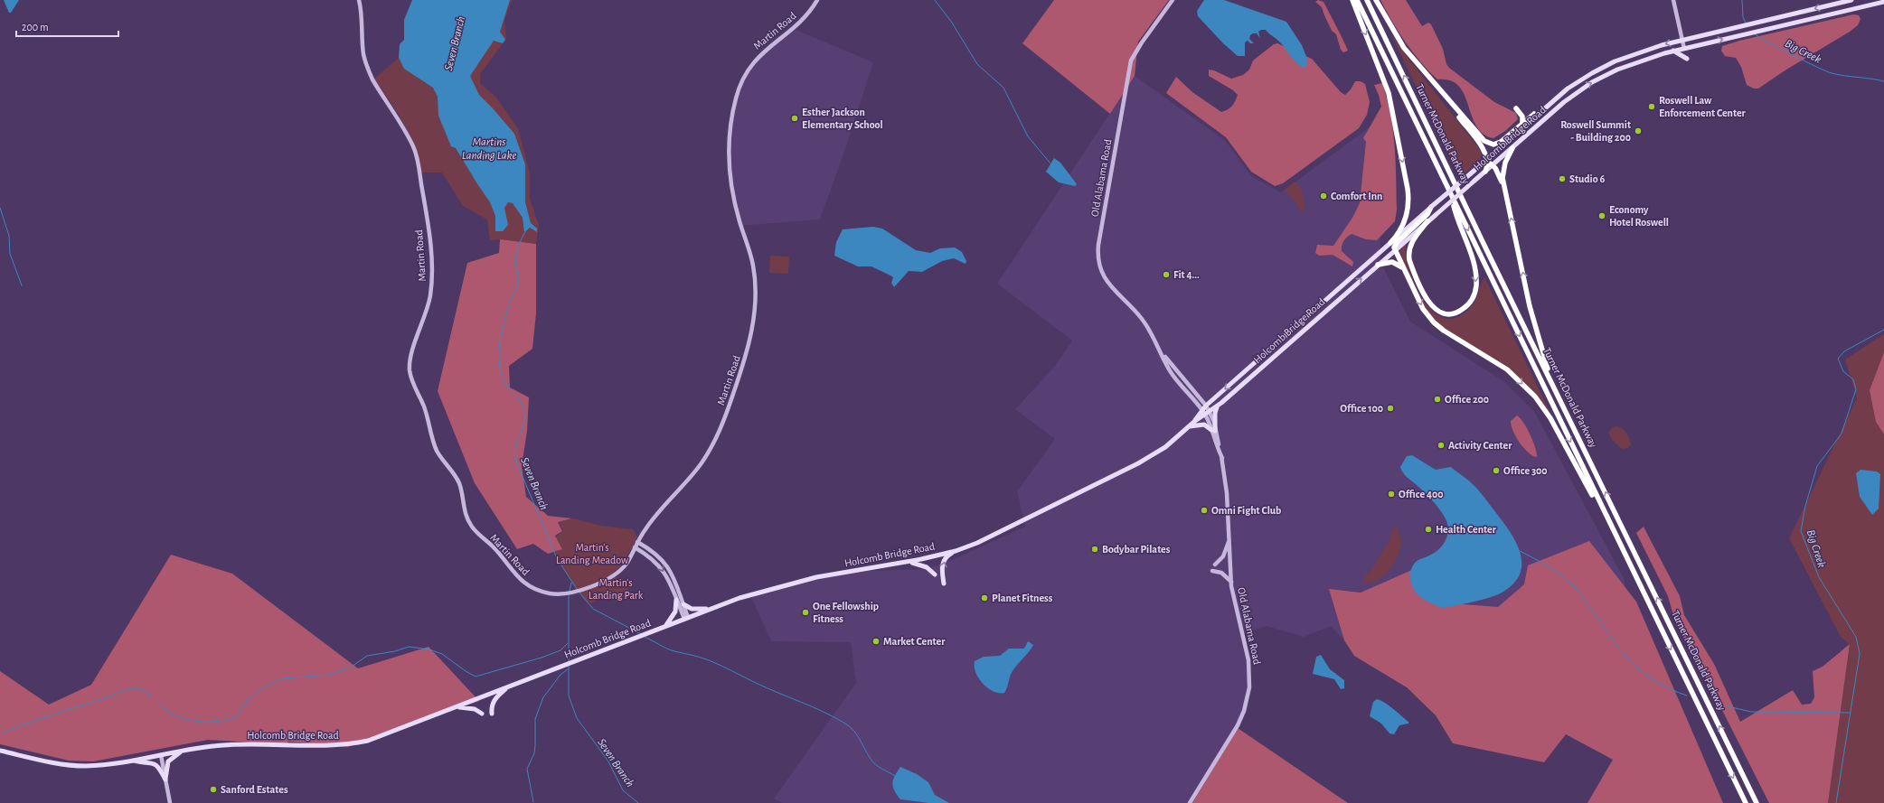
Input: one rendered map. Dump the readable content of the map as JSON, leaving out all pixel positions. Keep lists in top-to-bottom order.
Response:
{
  "streets": {
    "highway": ["Turner McDonald Parkway"],
    "main road": ["Holcomb Bridge Road"],
    "street": ["Martin Road", "Old Alabama Road"]
  },
  "crossings": [
    ["Holcomb Bridge Road", "Old Alabama Road"]
  ],
  "water": ["Seven Branch", "Big Creek", "Martins Landing Lake"],
  "parks": ["Martin's Landing Meadow", "Martin's Landing Park"],
  "places": [
    "Roswell Law Enforcement Center",
    "Esther Jackson Elementary School",
    "Roswell Summit - Building 200",
    "Studio 6",
    "Comfort Inn",
    "Economy Hotel Roswell",
    "Fit 4...",
    "Office 200",
    "Office 100",
    "Activity Center",
    "Office 300",
    "Office 400",
    "Omni Fight Club",
    "Health Center",
    "Bodybar Pilates",
    "Planet Fitness",
    "One Fellowship Fitness",
    "Market Center",
    "Sanford Estates"
  ],
  "scale_bar": "200 m"
}
